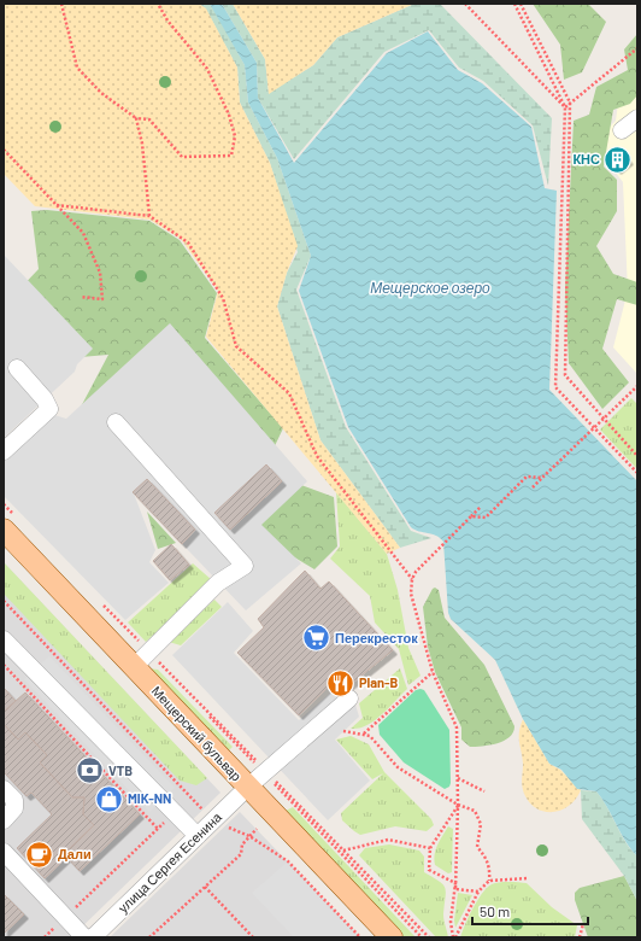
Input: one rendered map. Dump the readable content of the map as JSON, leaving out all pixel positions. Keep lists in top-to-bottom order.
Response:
{
  "streets": {
    "main road": ["Мещерский бульвар"],
    "street": ["улица Сергея Есенина"]
  },
  "crossings": [
    ["Мещерский бульвар", "улица Сергея Есенина"]
  ],
  "water": ["Мещерское озеро"],
  "places": {
    "building": ["КНС"],
    "supermarket": ["Перекресток"],
    "restaurant": ["Plan-B"],
    "bank": ["VTB"],
    "shop": ["MIK-NN"],
    "cafe": ["Дали"]
  },
  "scale_bar": "50 m"
}
